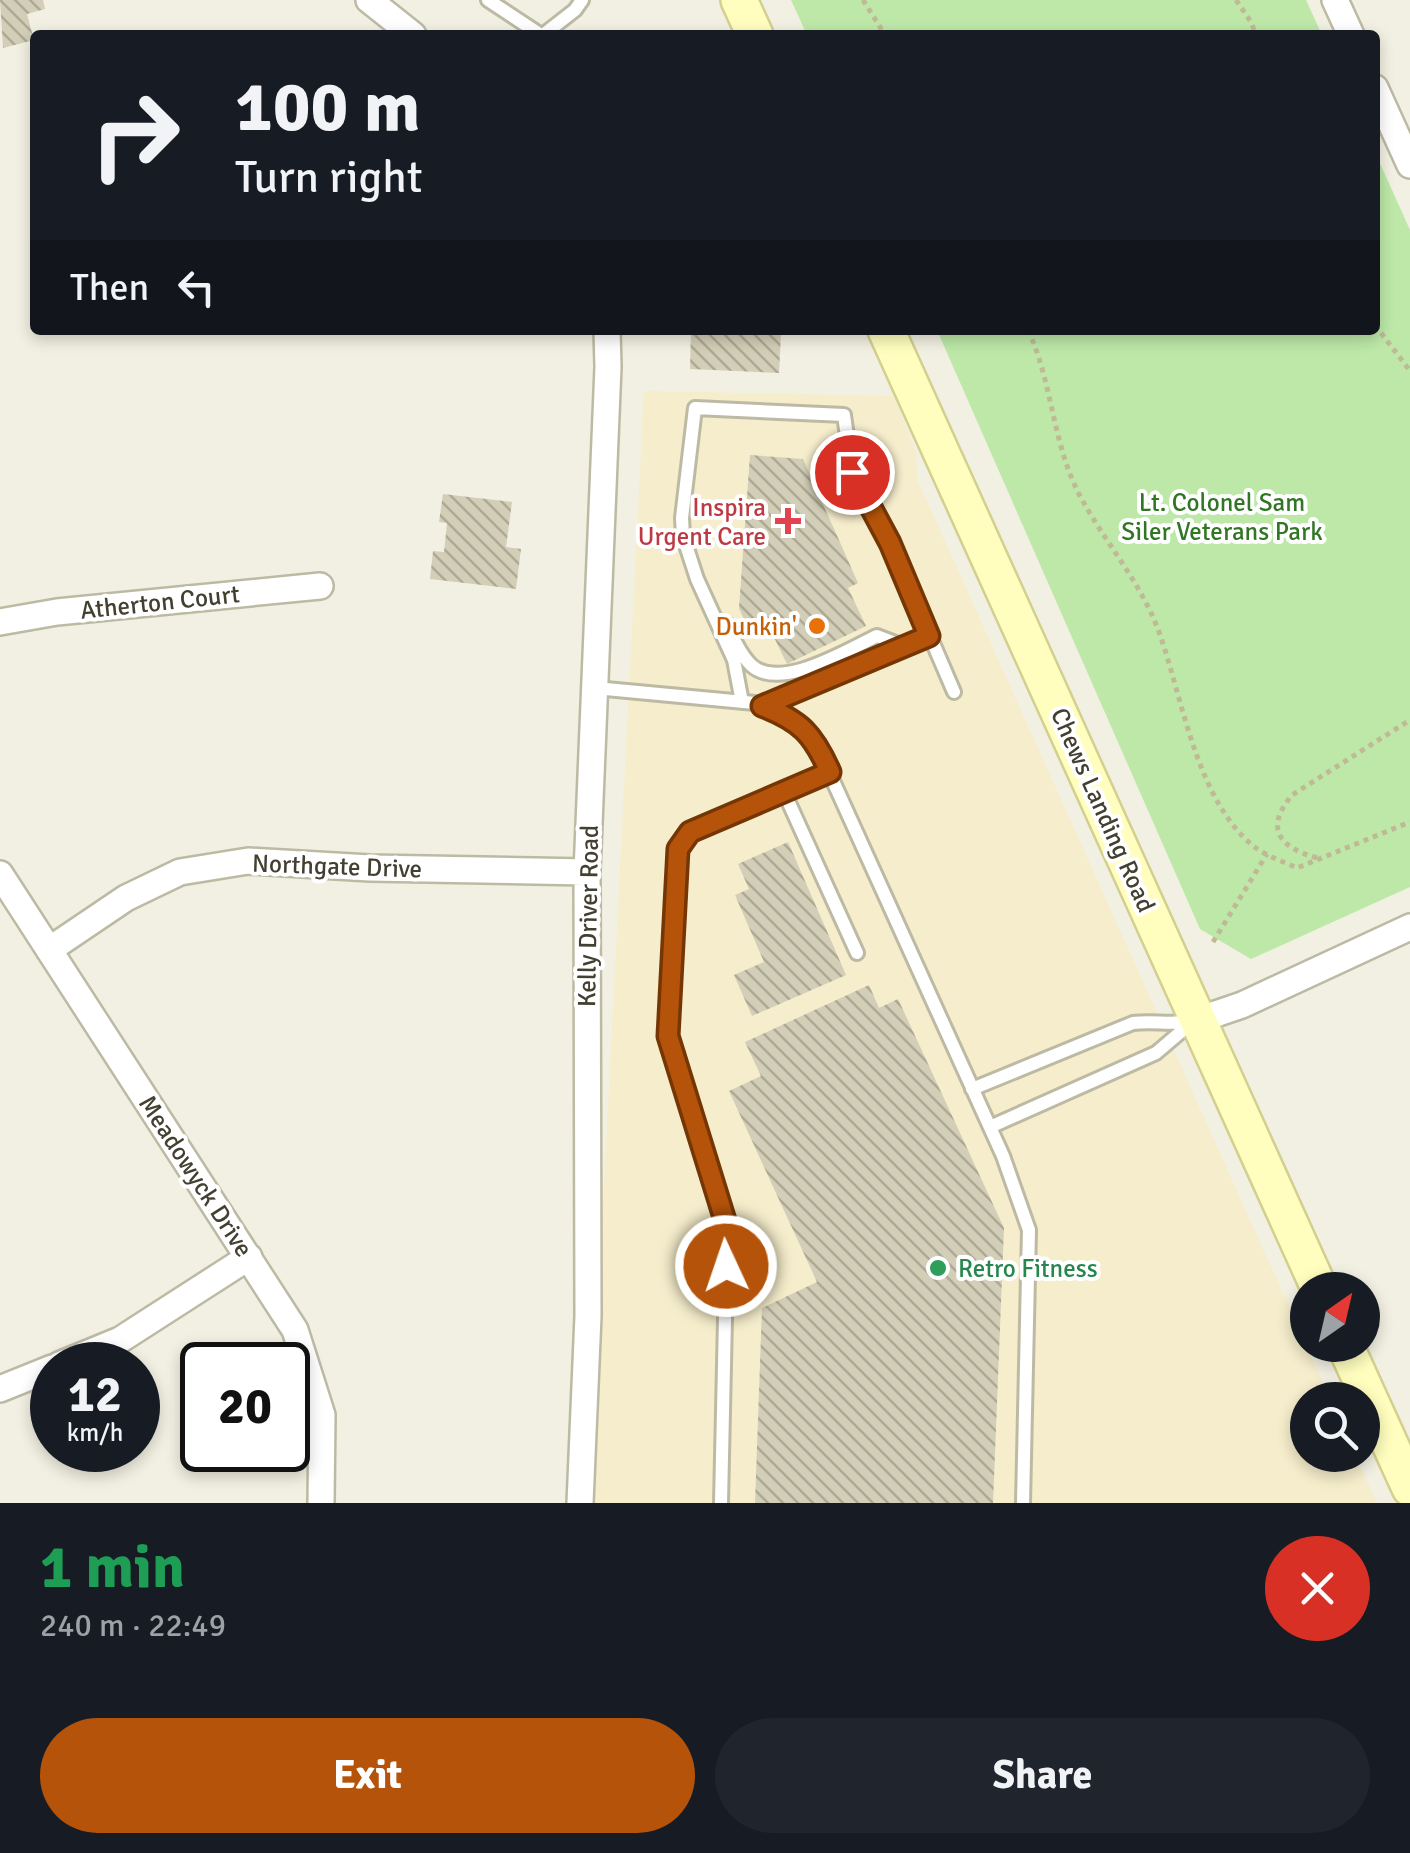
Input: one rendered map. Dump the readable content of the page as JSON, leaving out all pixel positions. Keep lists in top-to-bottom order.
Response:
{
  "streets": {
    "main road": ["Chews Landing Road"],
    "street": [
      "Atherton Court",
      "Northgate Drive",
      "Kelly Driver Road",
      "Meadowyck Drive"
    ]
  },
  "crossings": [
    ["Northgate Drive", "Kelly Driver Road"],
    ["Northgate Drive", "Meadowyck Drive"]
  ],
  "parks": ["Lt. Colonel Sam Siler Veterans Park"],
  "places": {
    "health": ["Inspira Urgent Care"],
    "other": ["Dunkin'", "Retro Fitness"]
  },
  "north": "top right",
  "page": {
    "turn": ["100 m", "Turn right"],
    "then": "Then",
    "speed": "12 km/h",
    "limit": "20",
    "heading": ["1 min", "240 m · 22:49"],
    "buttons": ["Exit", "Share"]
  }
}
